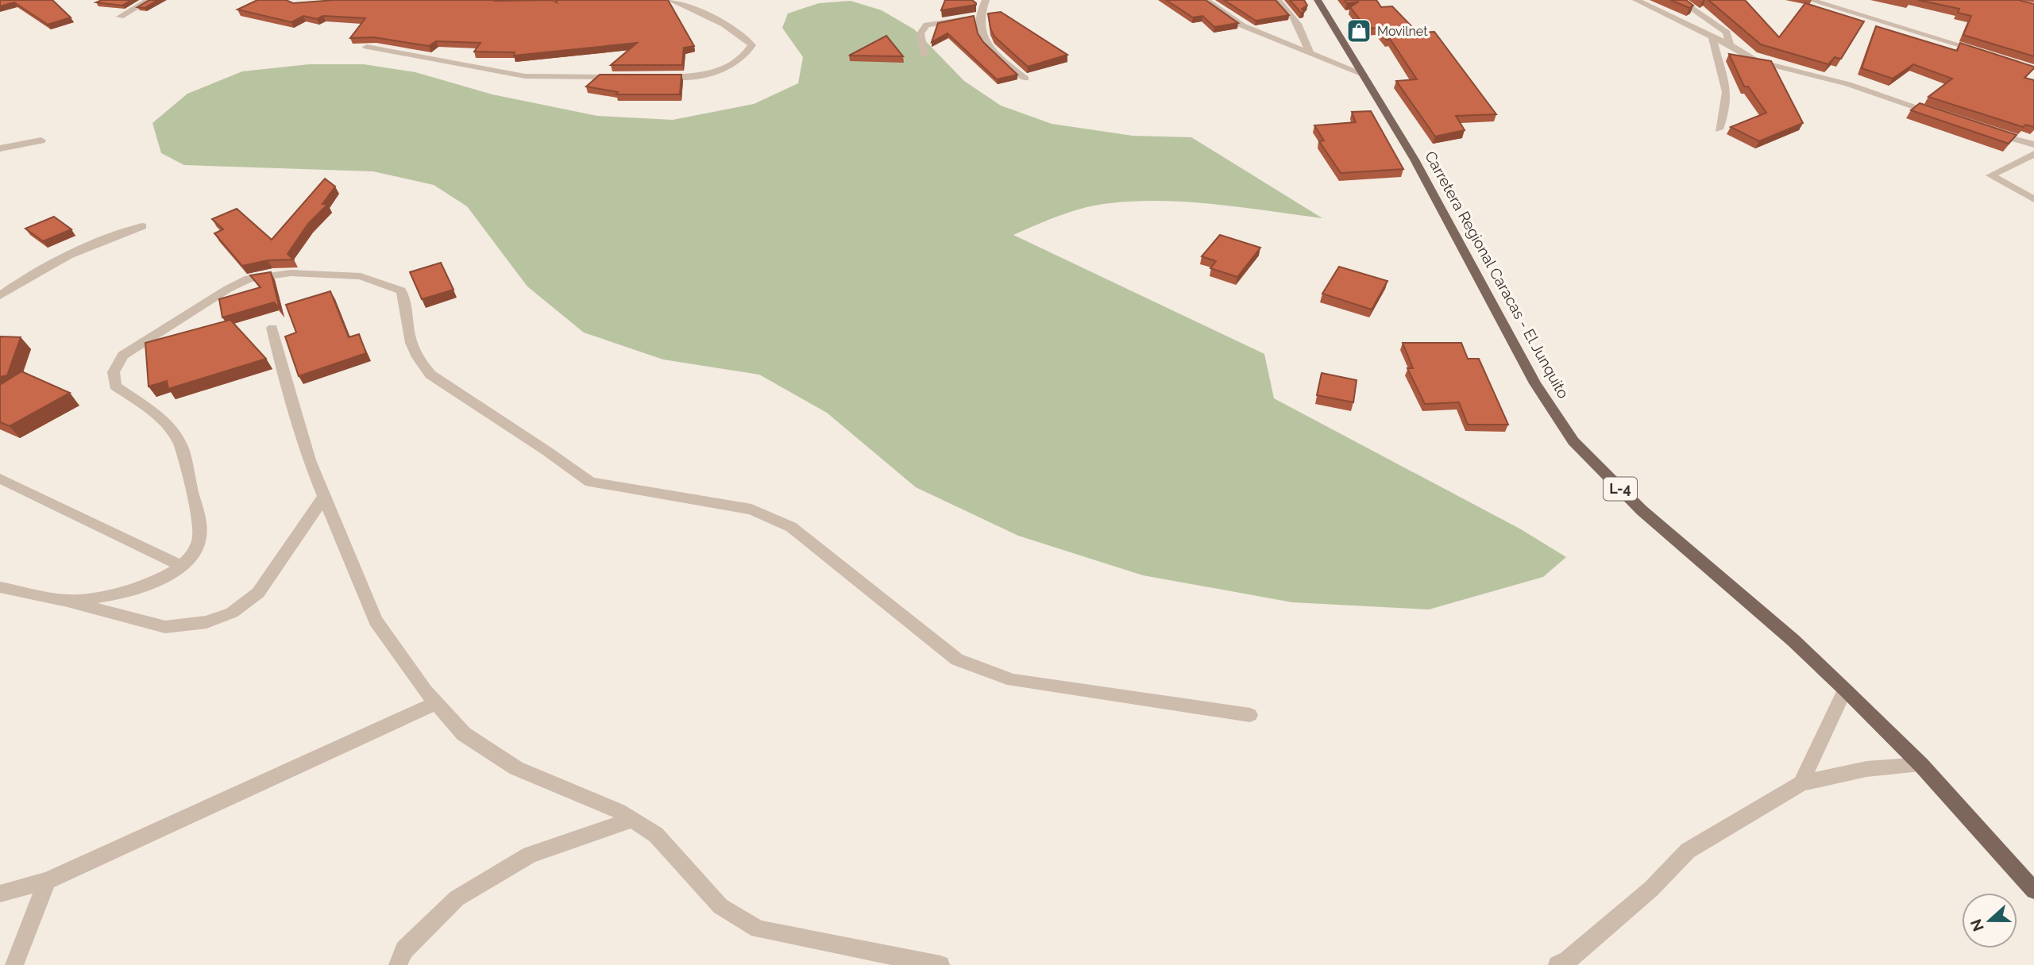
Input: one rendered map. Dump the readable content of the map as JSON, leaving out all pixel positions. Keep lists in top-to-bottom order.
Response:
{
  "streets": {
    "main road": ["Carretera Regional Caracas - El Junquito", "L-4"]
  },
  "places": {
    "shop": ["Movilnet"]
  },
  "north": "left"
}
